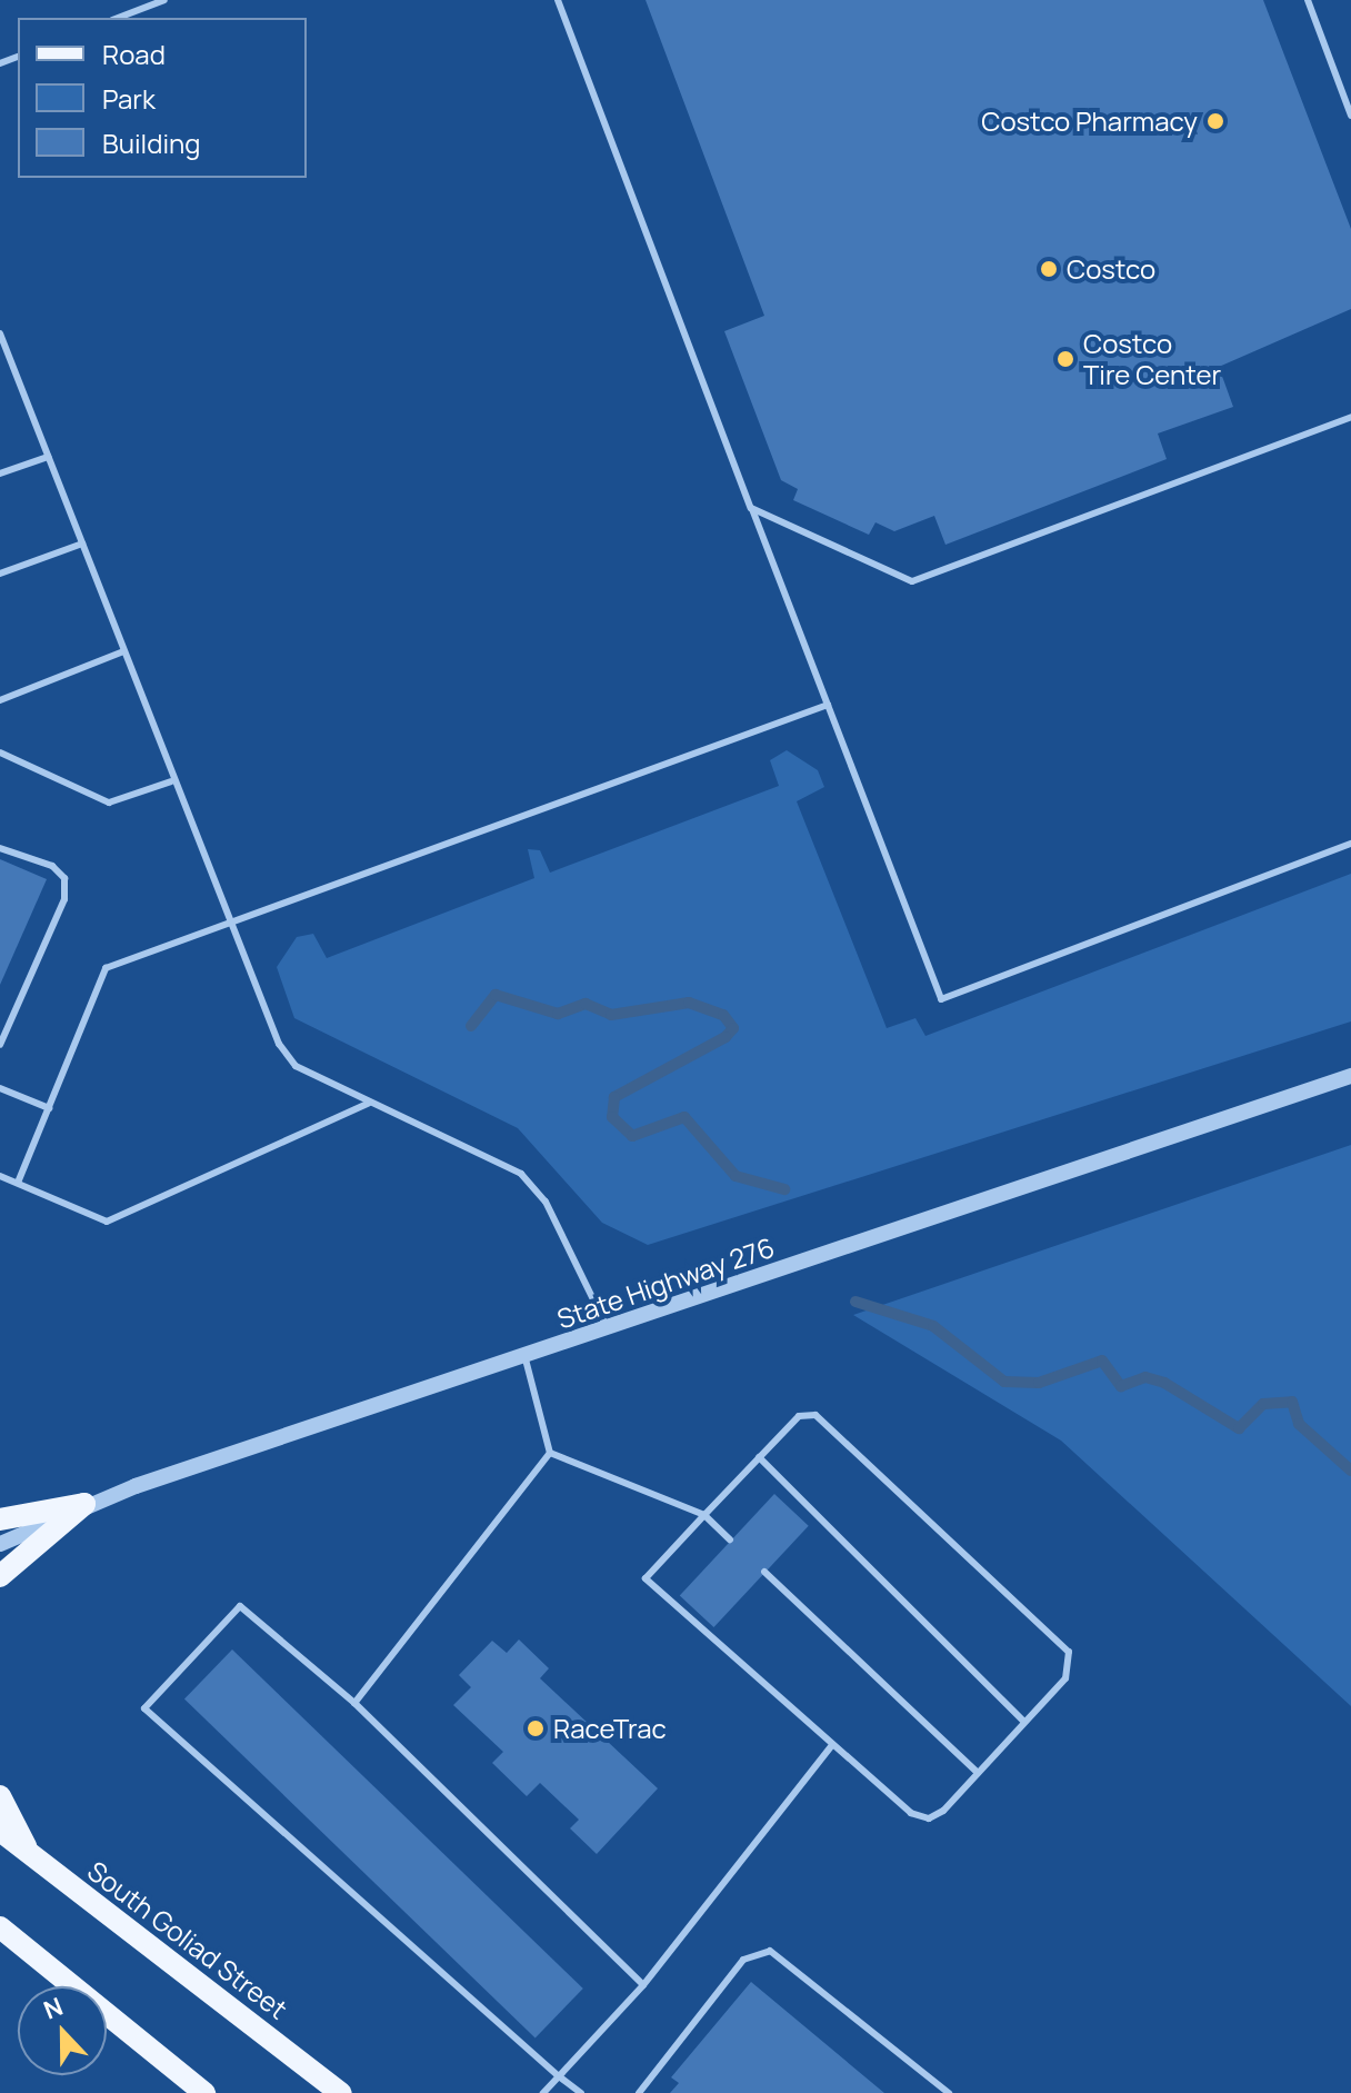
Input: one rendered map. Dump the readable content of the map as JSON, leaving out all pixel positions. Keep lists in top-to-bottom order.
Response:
{
  "streets": {
    "main road": ["South Goliad Street"],
    "street": ["State Highway 276"]
  },
  "places": [
    "Costco Pharmacy",
    "Costco",
    "Costco Tire Center",
    "RaceTrac"
  ],
  "legend": ["Road", "Park", "Building"],
  "north": "top"
}
